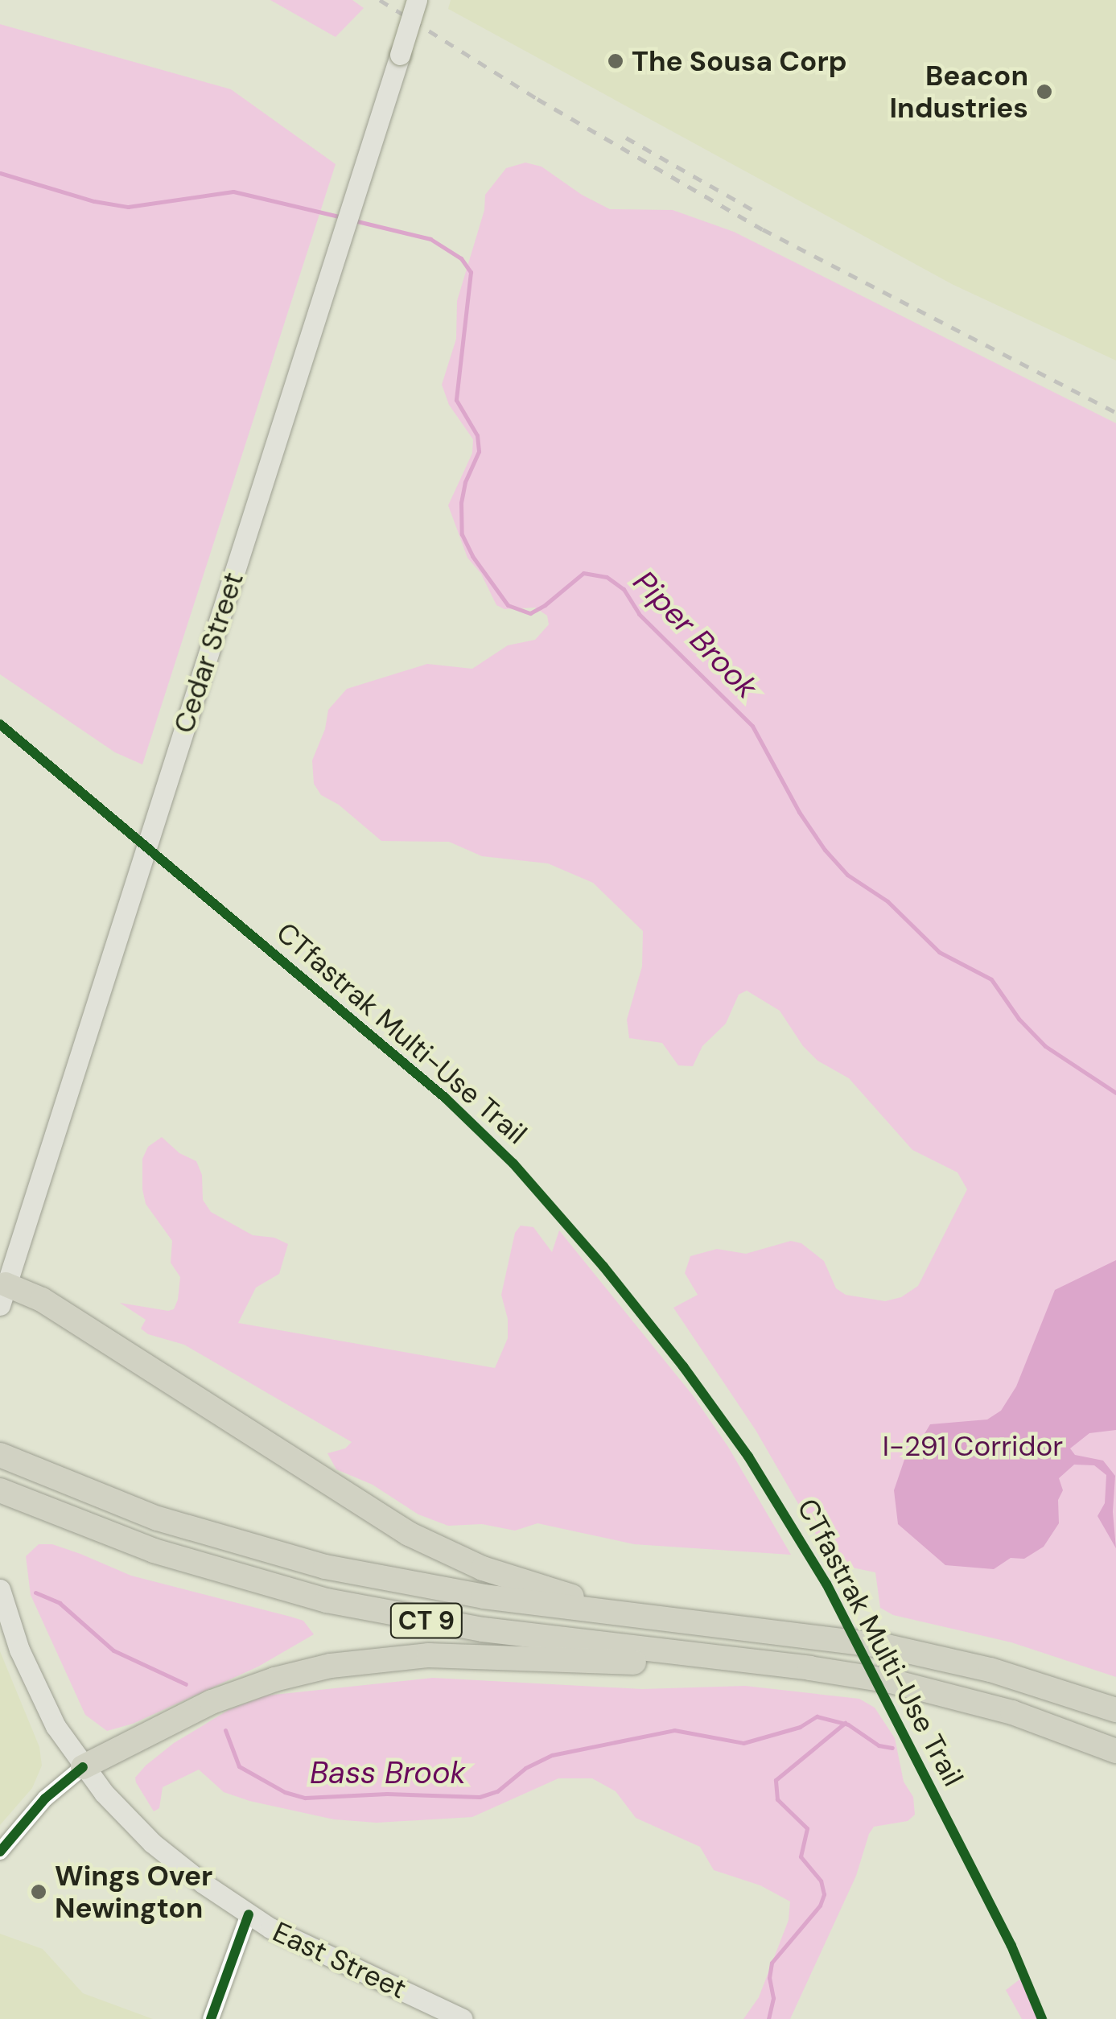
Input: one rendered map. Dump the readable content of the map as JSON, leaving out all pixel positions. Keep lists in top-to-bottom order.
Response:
{
  "streets": {
    "highway": ["CT 9"],
    "main road": ["Cedar Street", "East Street"],
    "cycle path": ["CTfastrak Multi-Use Trail"]
  },
  "water": ["Piper Brook", "Bass Brook"],
  "parks": ["I-291 Corridor"],
  "places": ["The Sousa Corp", "Beacon Industries", "Wings Over Newington"]
}
